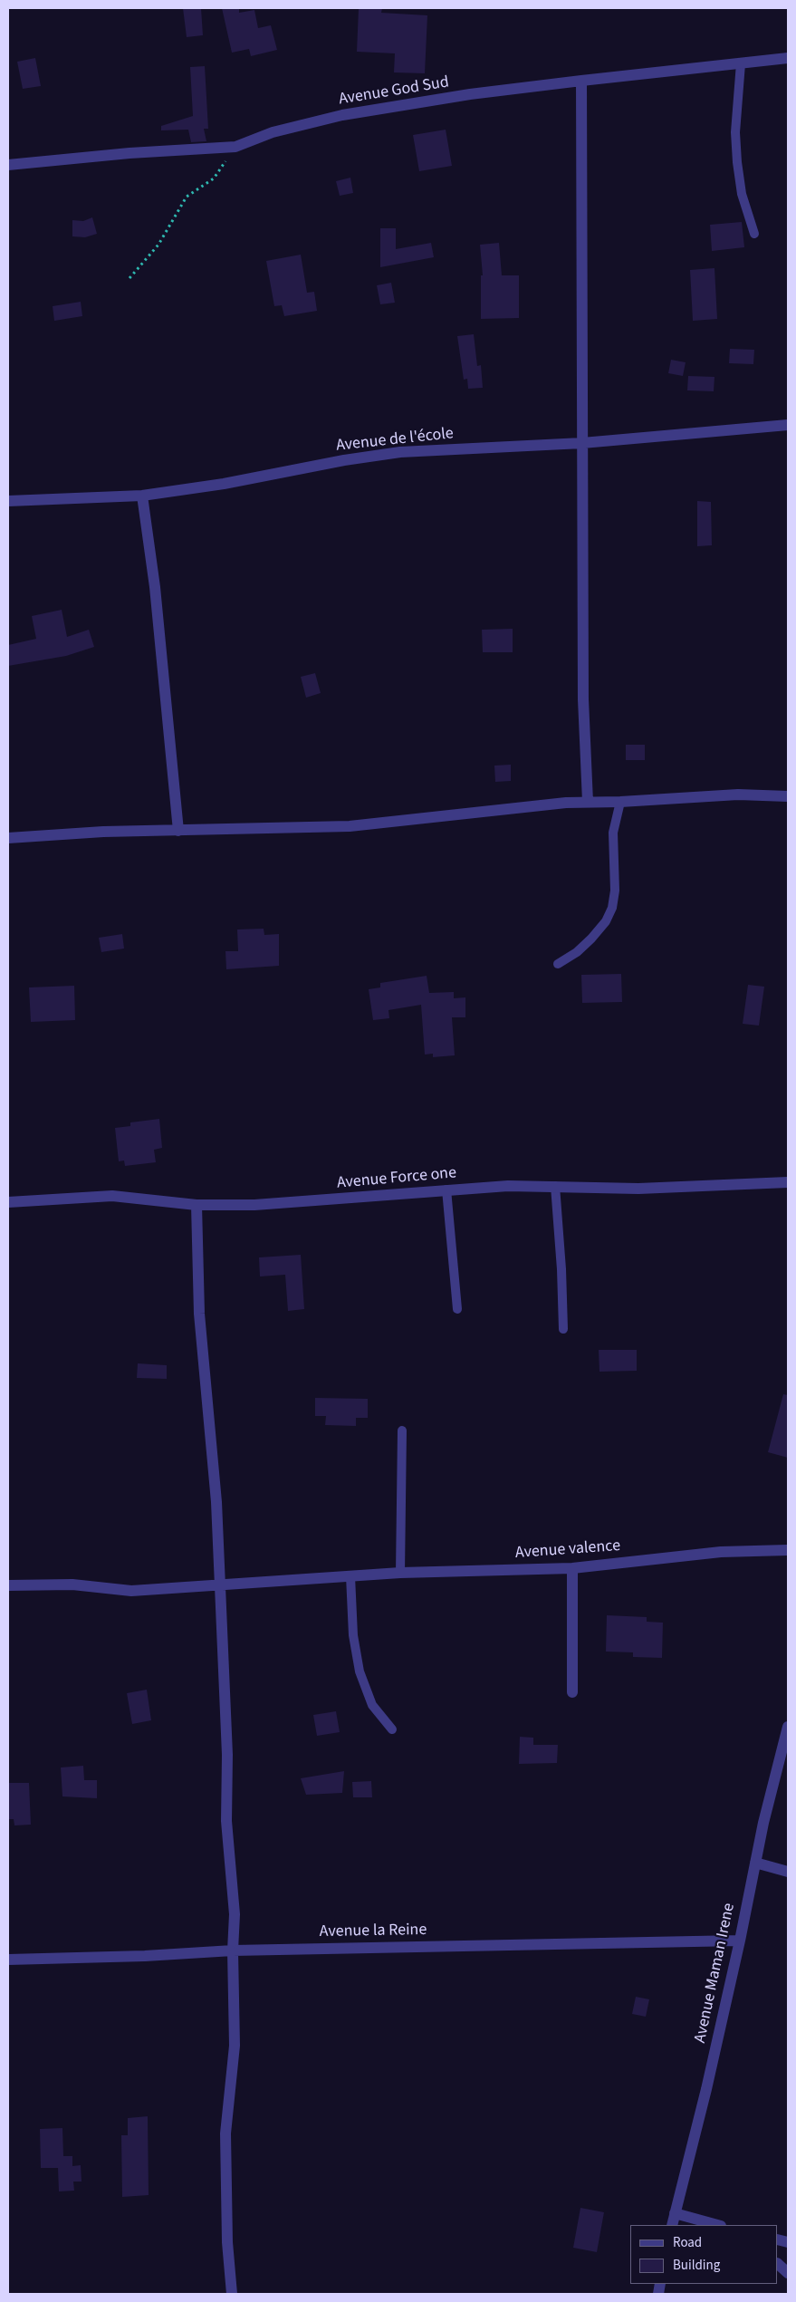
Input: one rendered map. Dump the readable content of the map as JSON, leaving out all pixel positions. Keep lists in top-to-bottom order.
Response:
{
  "streets": {
    "street": [
      "Avenue God Sud",
      "Avenue de l'école",
      "Avenue Force one",
      "Avenue valence",
      "Avenue la Reine",
      "Avenue Maman Irene"
    ]
  },
  "crossings": [
    ["Avenue la Reine", "Avenue Maman Irene"]
  ],
  "legend": ["Road", "Building"]
}
